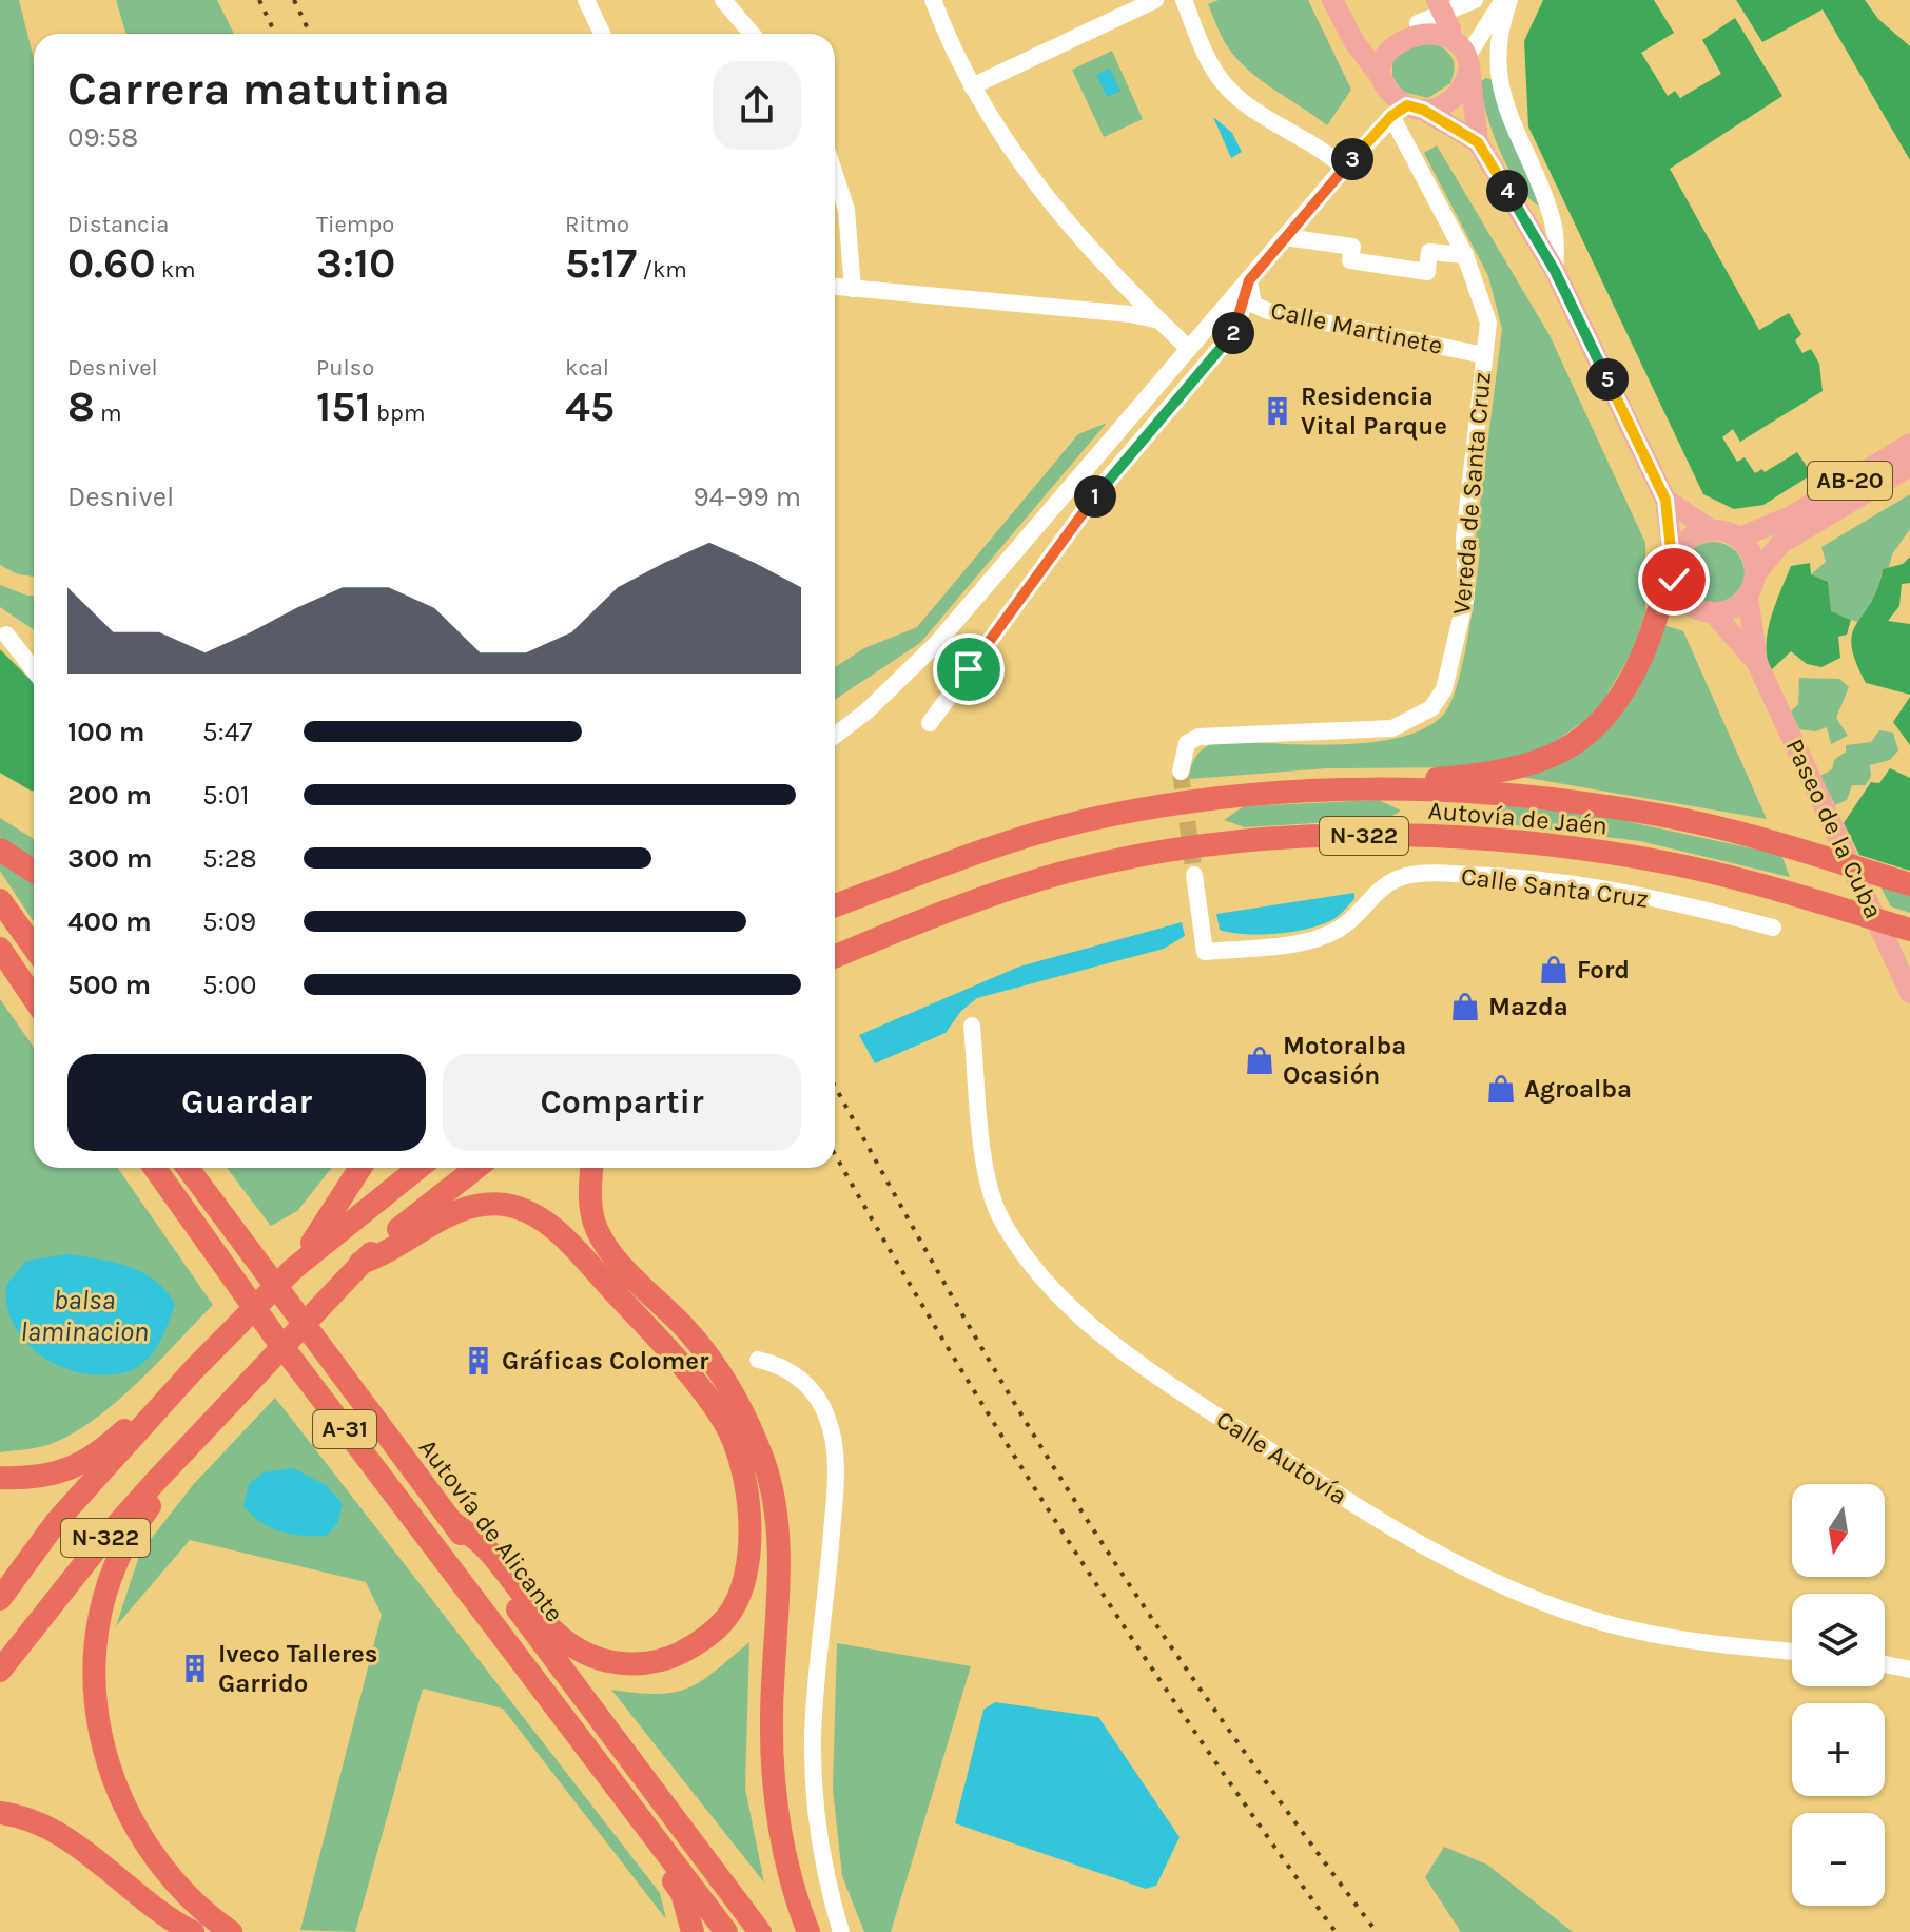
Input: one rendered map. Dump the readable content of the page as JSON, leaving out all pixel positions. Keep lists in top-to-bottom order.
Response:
{
  "streets": {
    "highway": [
      "Autovía de Jaén",
      "N-322",
      "A-31",
      "Autovía de Alicante"
    ],
    "main road": ["AB-20", "Paseo de la Cuba"],
    "street": [
      "Calle Martinete",
      "Vereda de Santa Cruz",
      "Calle Santa Cruz",
      "Calle Autovía"
    ]
  },
  "crossings": [
    ["Calle Martinete", "Vereda de Santa Cruz"],
    ["AB-20", "Paseo de la Cuba"]
  ],
  "water": ["balsa laminacion"],
  "places": {
    "building": ["Residencia Vital Parque", "Gráficas Colomer", "Iveco Talleres Garrido"],
    "shop": [
      "Ford",
      "Mazda",
      "Motoralba Ocasión",
      "Agroalba"
    ]
  },
  "north": "bottom",
  "page": {
    "heading": ["Carrera matutina", "09:58"],
    "pins": [
      "3",
      "4",
      "2",
      "5",
      "1"
    ],
    "stats": [
      ["Distancia", "0.60 km"],
      ["Tiempo", "3:10"],
      ["Ritmo", "5:17 /km"],
      ["Desnivel", "8 m"],
      ["Pulso", "151 bpm"],
      ["kcal", "45"]
    ],
    "chart": ["Desnivel", "94–99 m"],
    "list": [
      {
        "name": "100 m",
        "note": "5:47"
      },
      {
        "name": "200 m",
        "note": "5:01"
      },
      {
        "name": "300 m",
        "note": "5:28"
      },
      {
        "name": "400 m",
        "note": "5:09"
      },
      {
        "name": "500 m",
        "note": "5:00"
      }
    ],
    "buttons": ["Guardar", "Compartir"],
    "map_buttons": ["+", "−"]
  }
}
